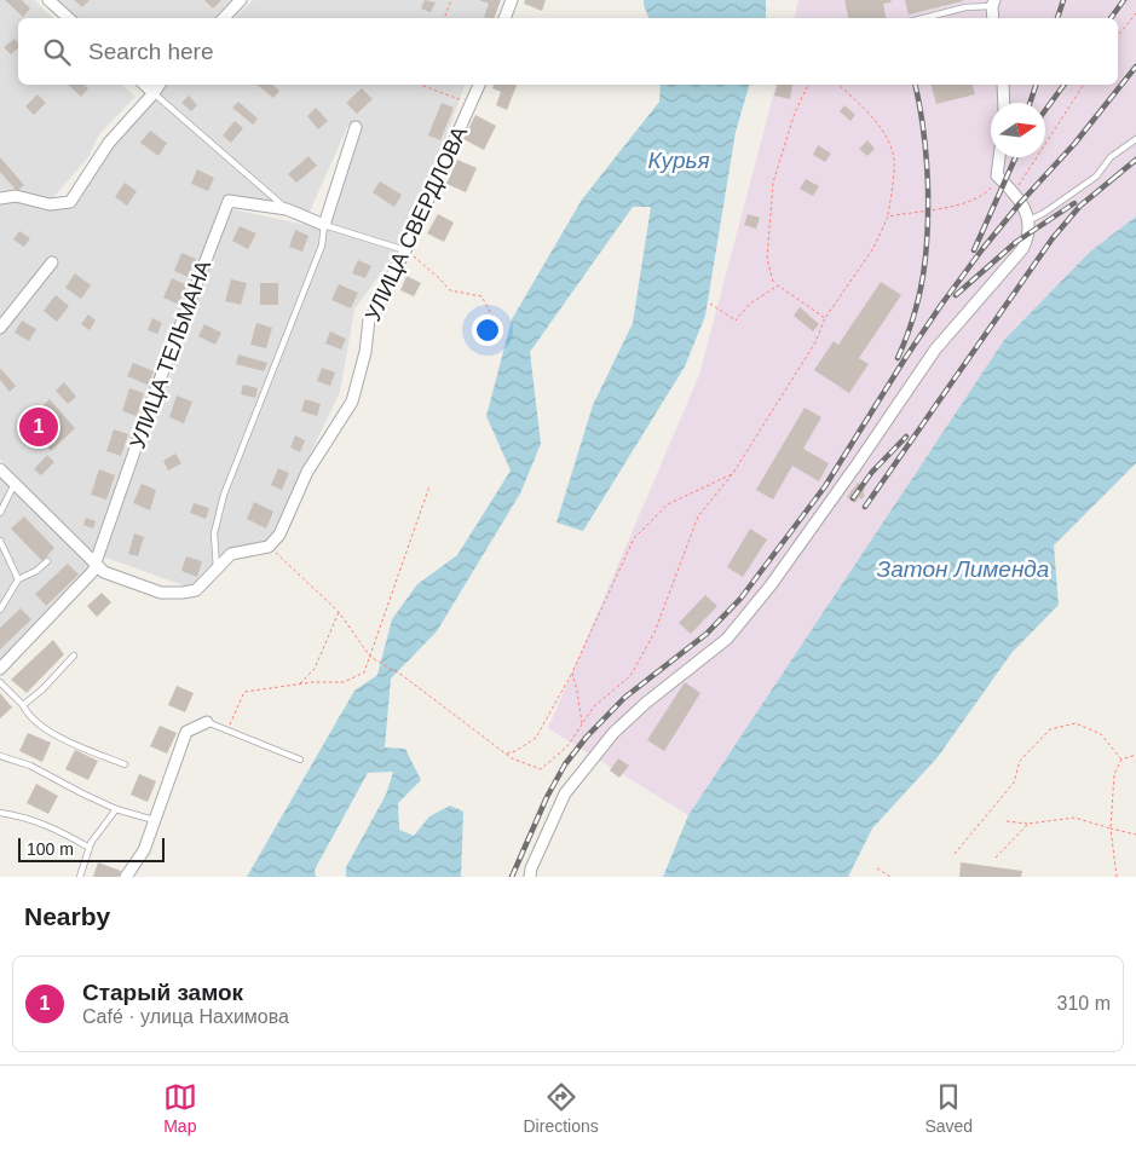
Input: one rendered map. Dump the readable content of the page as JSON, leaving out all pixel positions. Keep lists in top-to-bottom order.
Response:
{
  "streets": {
    "street": ["УЛИЦА СВЕРДЛОВА", "УЛИЦА ТЕЛЬМАНА"]
  },
  "water": ["Курья", "Затон Лименда"],
  "scale_bar": "100 m",
  "north": "right",
  "page": {
    "search": "Search here",
    "pins": "1",
    "scale": "100 m",
    "heading": "Nearby",
    "list": [
      {
        "mark": "1",
        "name": "Cтарый замок",
        "note": "Café · улица Нахимова",
        "value": "310 m"
      }
    ],
    "nav": ["Map", "Directions", "Saved"]
  }
}
